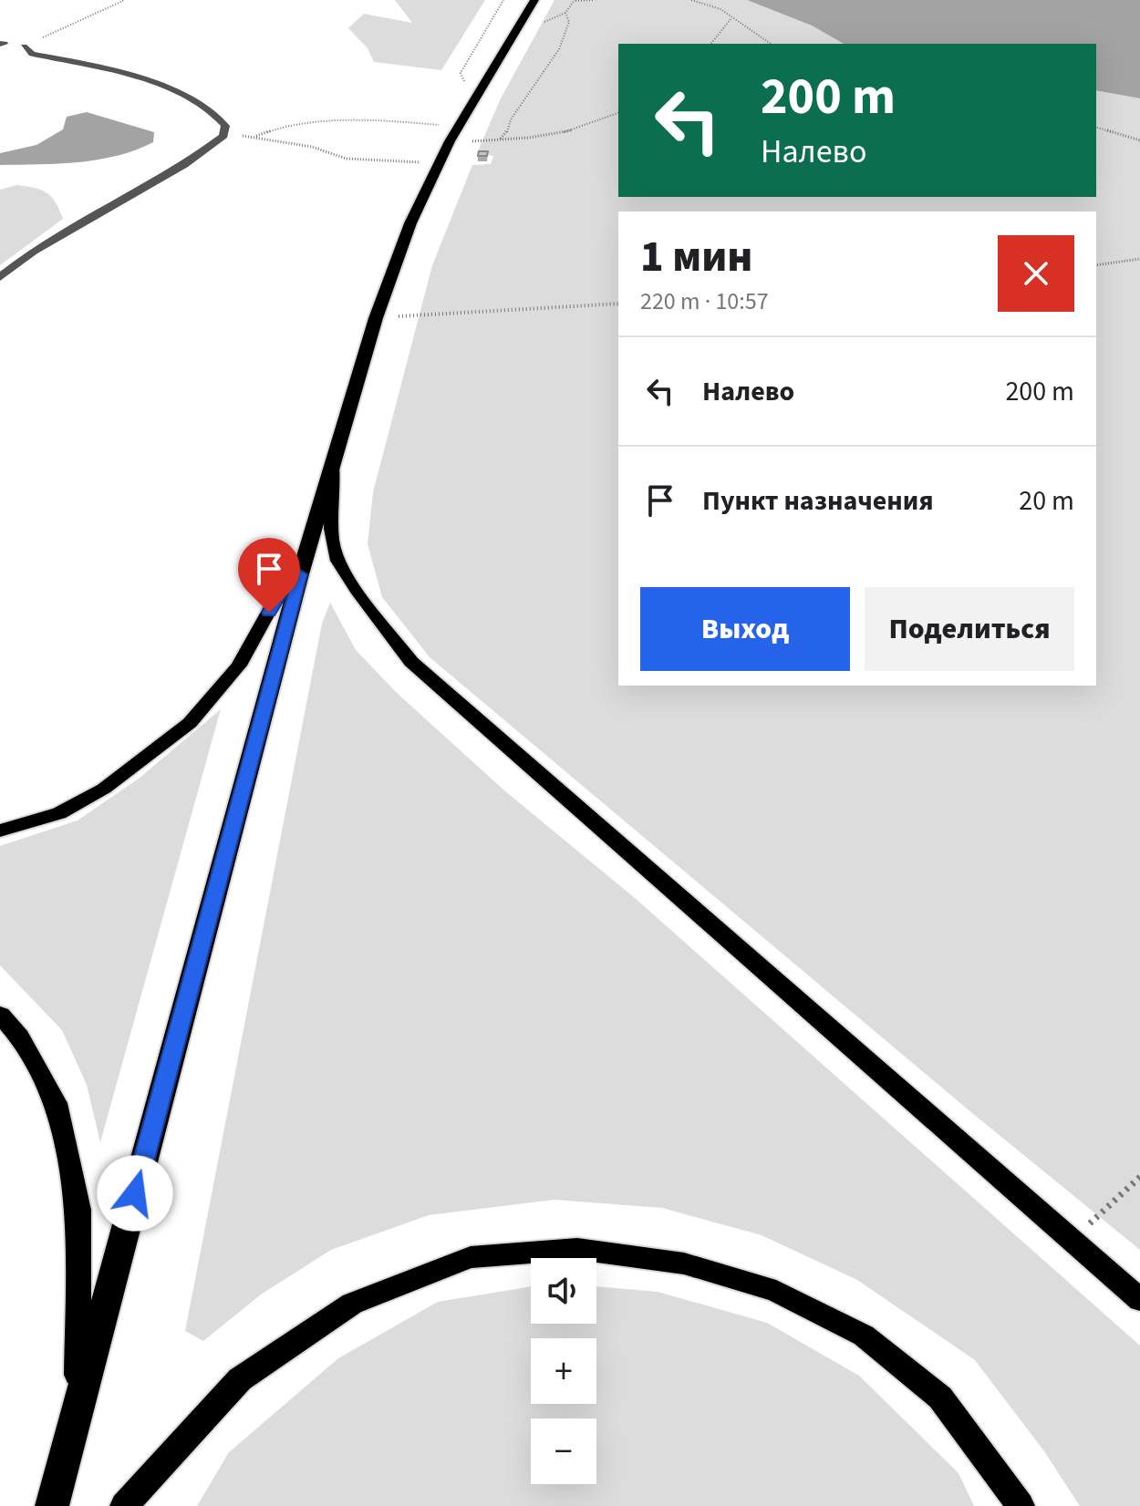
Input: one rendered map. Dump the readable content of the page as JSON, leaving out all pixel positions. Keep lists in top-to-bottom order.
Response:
{
  "page": {
    "turn": ["200 m", "Налево"],
    "heading": ["1 мин", "220 m · 10:57"],
    "list": [
      {
        "name": "Налево",
        "value": "200 m"
      },
      {
        "name": "Пункт назначения",
        "value": "20 m"
      }
    ],
    "buttons": ["Выход", "Поделиться"],
    "map_buttons": ["+", "−"]
  }
}
